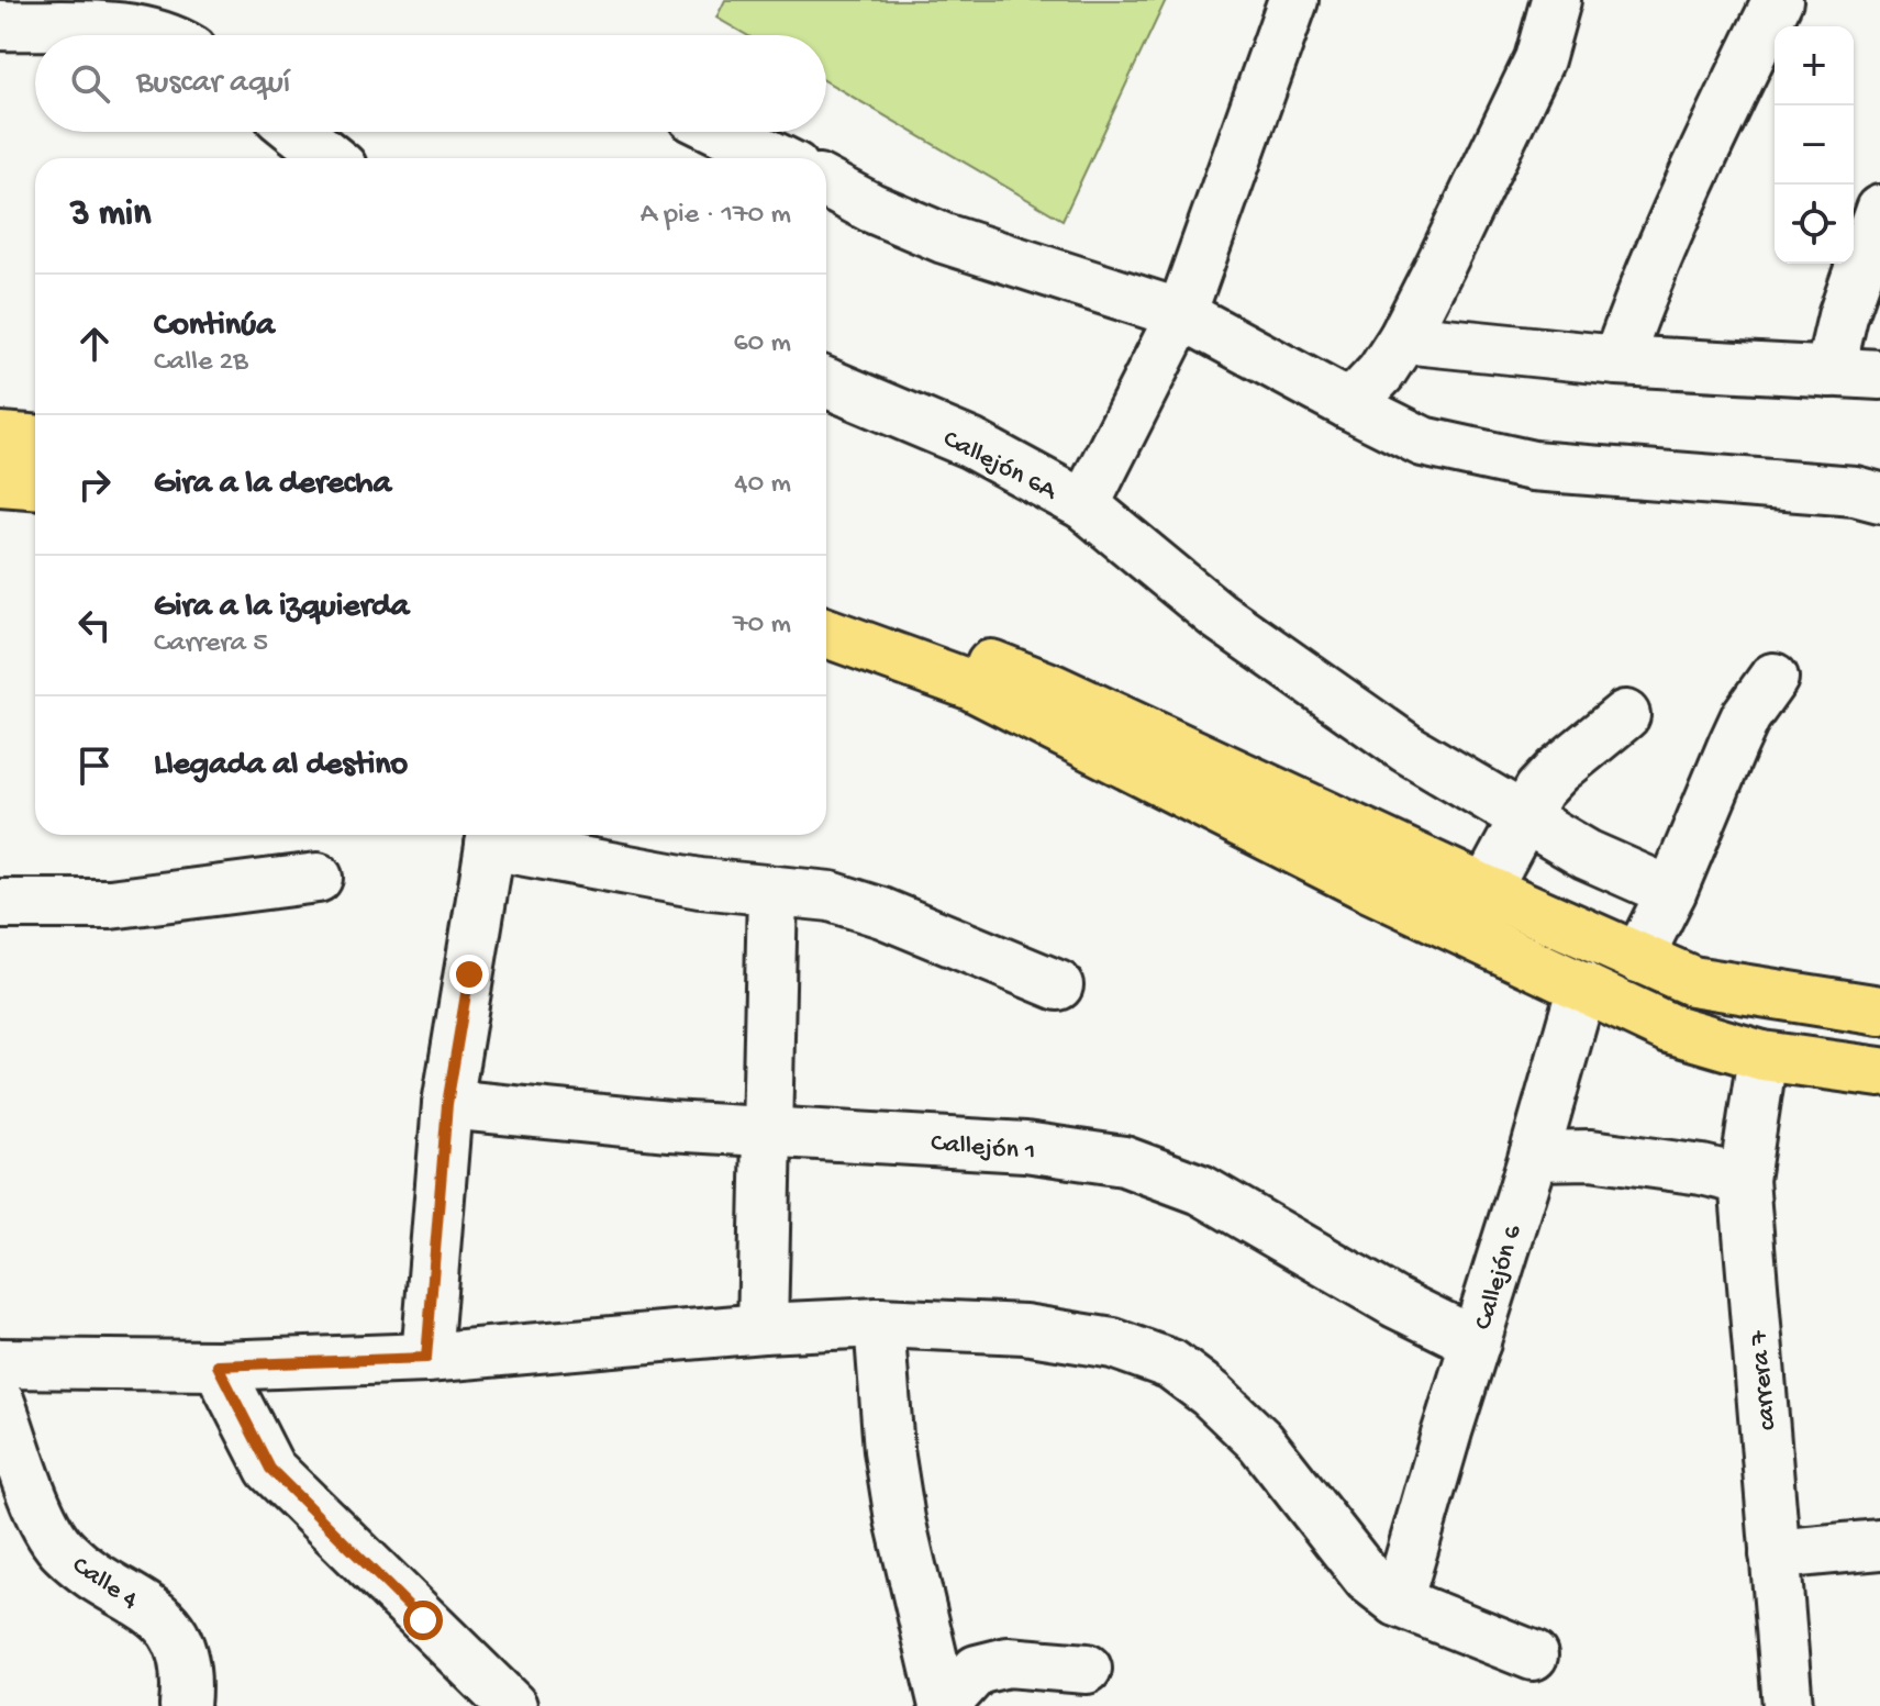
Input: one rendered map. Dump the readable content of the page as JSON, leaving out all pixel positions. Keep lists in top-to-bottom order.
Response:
{
  "streets": {
    "street": [
      "Callejón 6A",
      "Callejón 1",
      "Callejón 6",
      "carrera 7",
      "Calle 4"
    ]
  },
  "crossings": [
    ["Callejón 1", "Callejón 6"]
  ],
  "page": {
    "map_buttons": ["+", "−"],
    "search": "Buscar aquí",
    "heading": ["3 min", "A pie · 170 m"],
    "list": [
      ["Continúa", "Calle 2B", "60 m"],
      ["Gira a la derecha", "40 m"],
      ["Gira a la izquierda", "Carrera 5", "70 m"],
      "Llegada al destino"
    ]
  }
}
